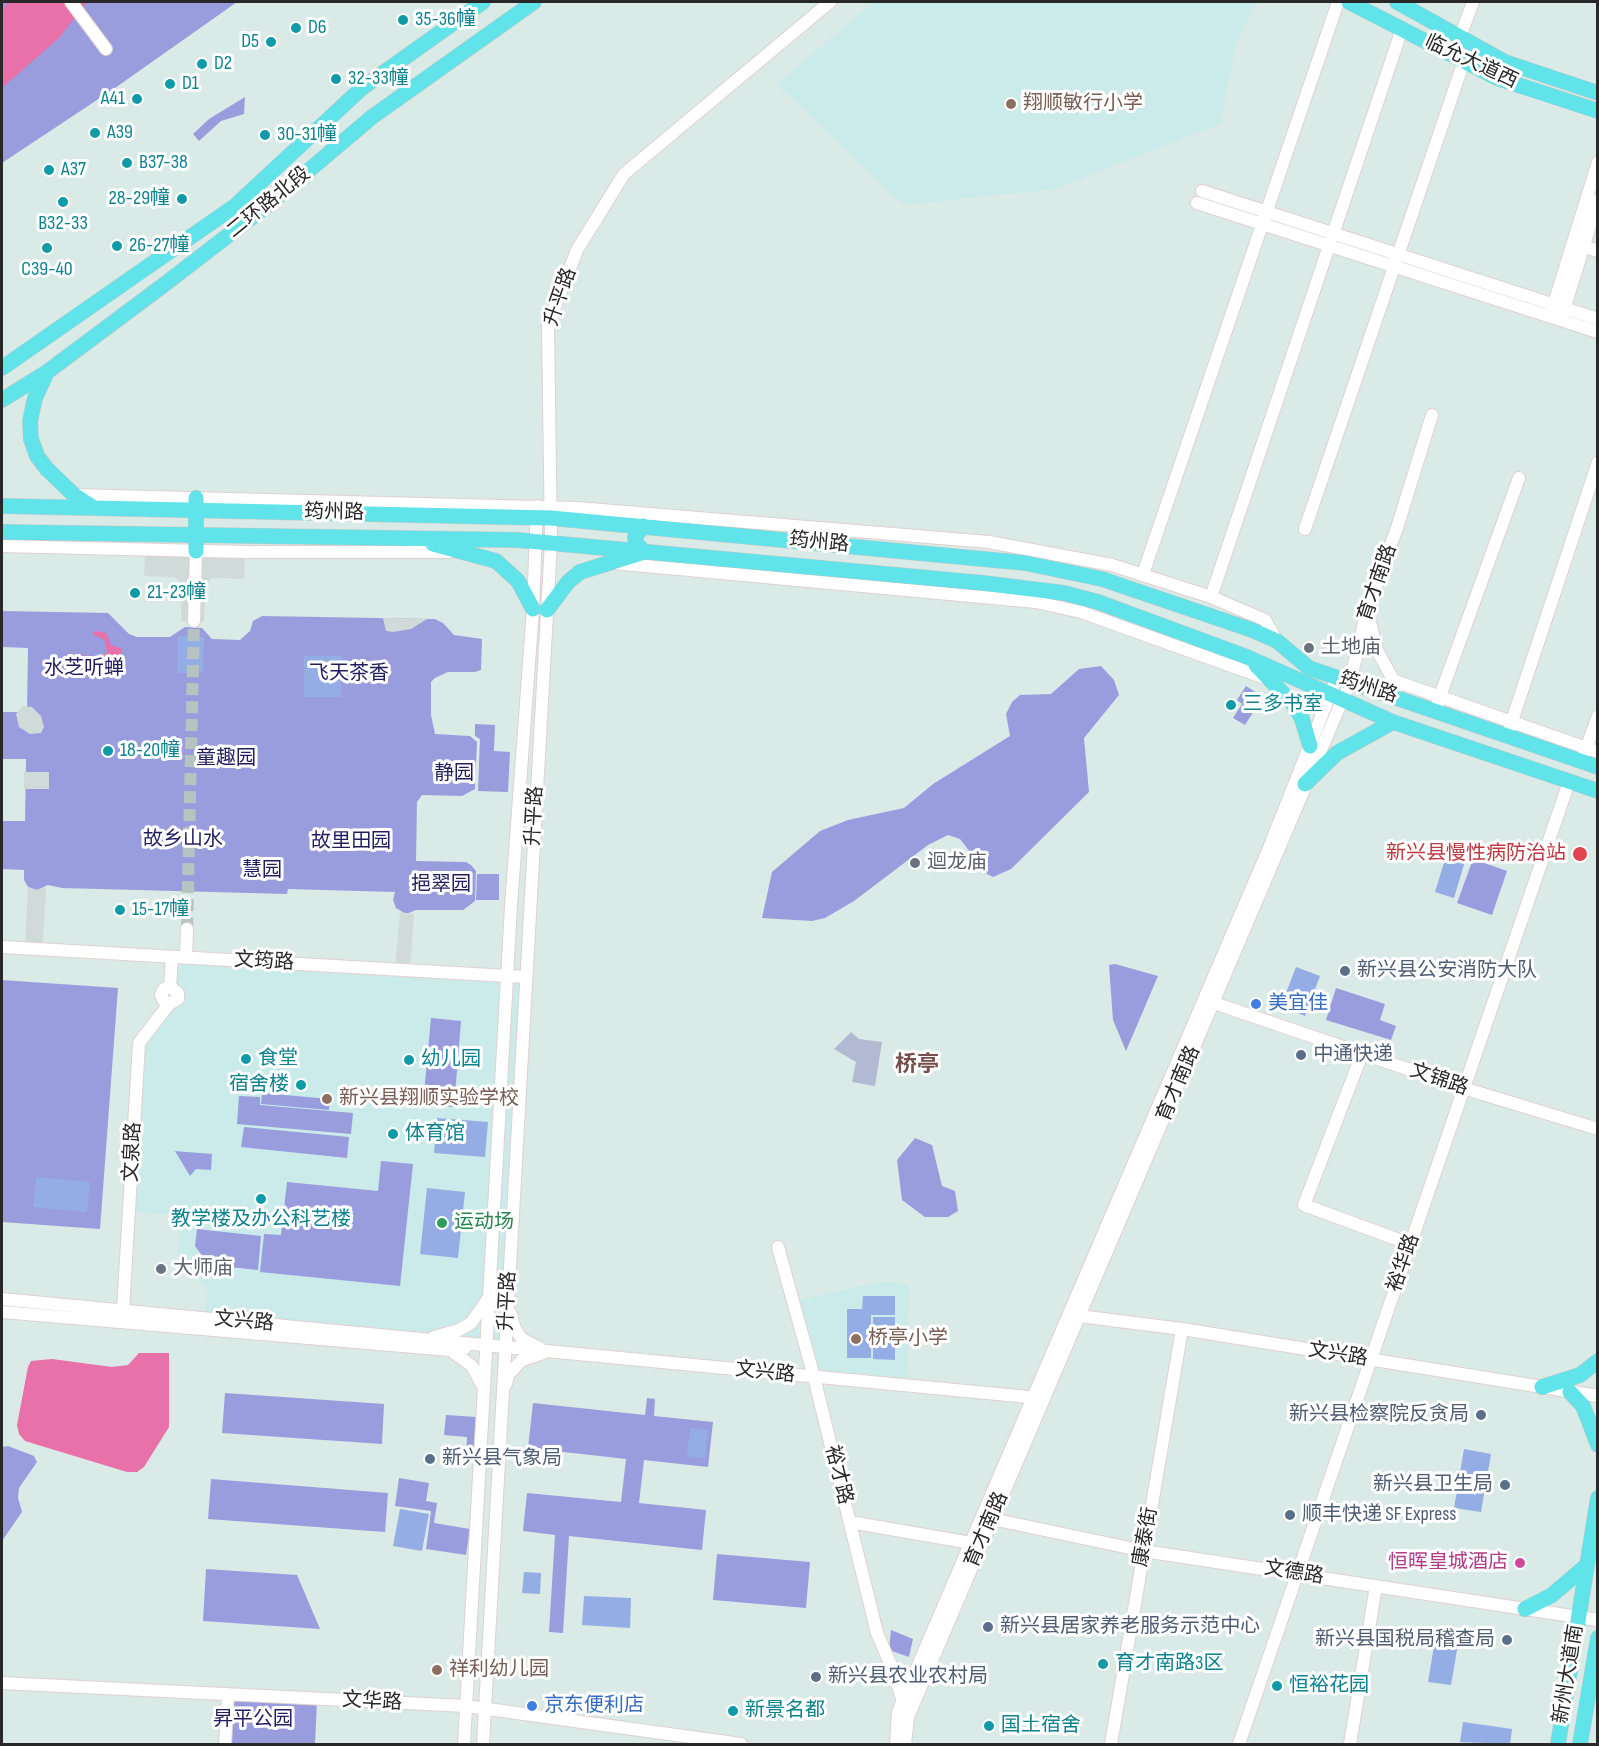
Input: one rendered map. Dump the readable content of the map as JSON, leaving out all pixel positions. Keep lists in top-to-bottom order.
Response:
{
  "streets": {
    "main road": [
      "临允大道西",
      "二环路北段",
      "筠州路",
      "新州大道南"
    ],
    "street": [
      "升平路",
      "育才南路",
      "文筠路",
      "文锦路",
      "文泉路",
      "裕华路",
      "文兴路",
      "裕才路",
      "康泰街",
      "文德路",
      "文华路"
    ]
  },
  "crossings": [
    ["升平路", "筠州路"],
    ["升平路", "文筠路"],
    ["升平路", "文兴路"],
    ["升平路", "文华路"],
    ["筠州路", "育才南路"],
    ["筠州路", "裕华路"],
    ["育才南路", "文锦路"],
    ["育才南路", "文兴路"],
    ["育才南路", "裕才路"],
    ["育才南路", "文德路"],
    ["文筠路", "文泉路"],
    ["文锦路", "裕华路"],
    ["文泉路", "文兴路"],
    ["裕华路", "文兴路"],
    ["裕华路", "文德路"],
    ["文兴路", "裕才路"],
    ["文兴路", "康泰街"],
    ["康泰街", "文德路"],
    ["文德路", "新州大道南"]
  ],
  "districts": ["桥亭"],
  "parks": [
    "水芝听蝉",
    "飞天茶香",
    "童趣园",
    "静园",
    "故乡山水",
    "故里田园",
    "慧园",
    "挹翠园",
    "昇平公园"
  ],
  "places": [
    "35-36幢",
    "D6",
    "D5",
    "D2",
    "32-33幢",
    "D1",
    "A41",
    "翔顺敏行小学",
    "A39",
    "30-31幢",
    "B37-38",
    "A37",
    "28-29幢",
    "B32-33",
    "26-27幢",
    "C39-40",
    "21-23幢",
    "土地庙",
    "三多书室",
    "18-20幢",
    "新兴县慢性病防治站",
    "迴龙庙",
    "15-17幢",
    "新兴县公安消防大队",
    "美宜佳",
    "中通快递",
    "食堂",
    "幼儿园",
    "宿舍楼",
    "新兴县翔顺实验学校",
    "体育馆",
    "教学楼及办公科艺楼",
    "运动场",
    "大师庙",
    "桥亭小学",
    "新兴县检察院反贪局",
    "新兴县气象局",
    "新兴县卫生局",
    "顺丰快递 SF Express",
    "恒晖皇城酒店",
    "新兴县居家养老服务示范中心",
    "新兴县国税局稽查局",
    "育才南路3区",
    "祥利幼儿园",
    "新兴县农业农村局",
    "恒裕花园",
    "京东便利店",
    "新景名都",
    "国土宿舍"
  ]
}
